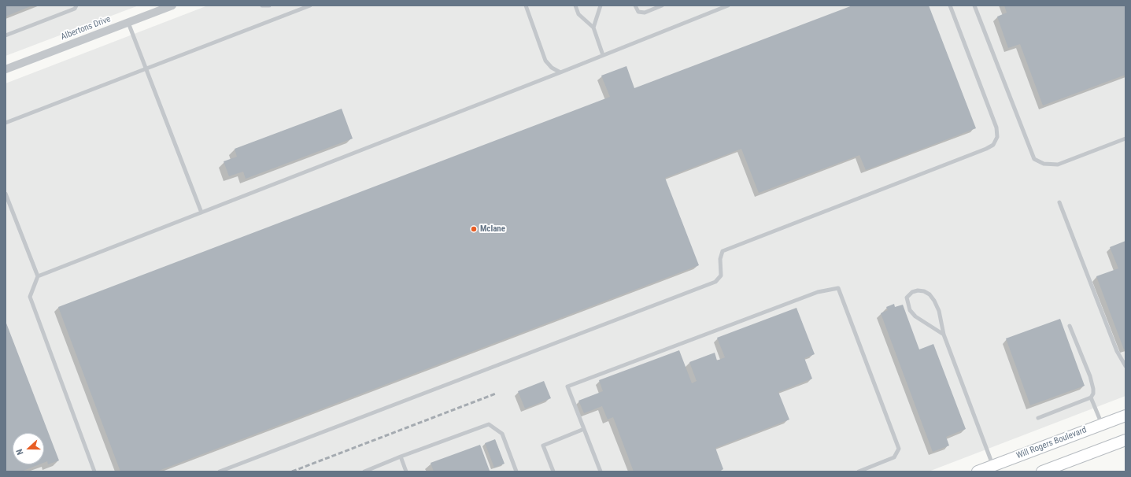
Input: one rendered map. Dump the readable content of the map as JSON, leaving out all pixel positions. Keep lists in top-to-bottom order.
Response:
{
  "streets": {
    "main road": ["Will Rogers Boulevard"],
    "street": ["Albertons Drive"]
  },
  "places": ["Mclane"],
  "north": "left"
}
